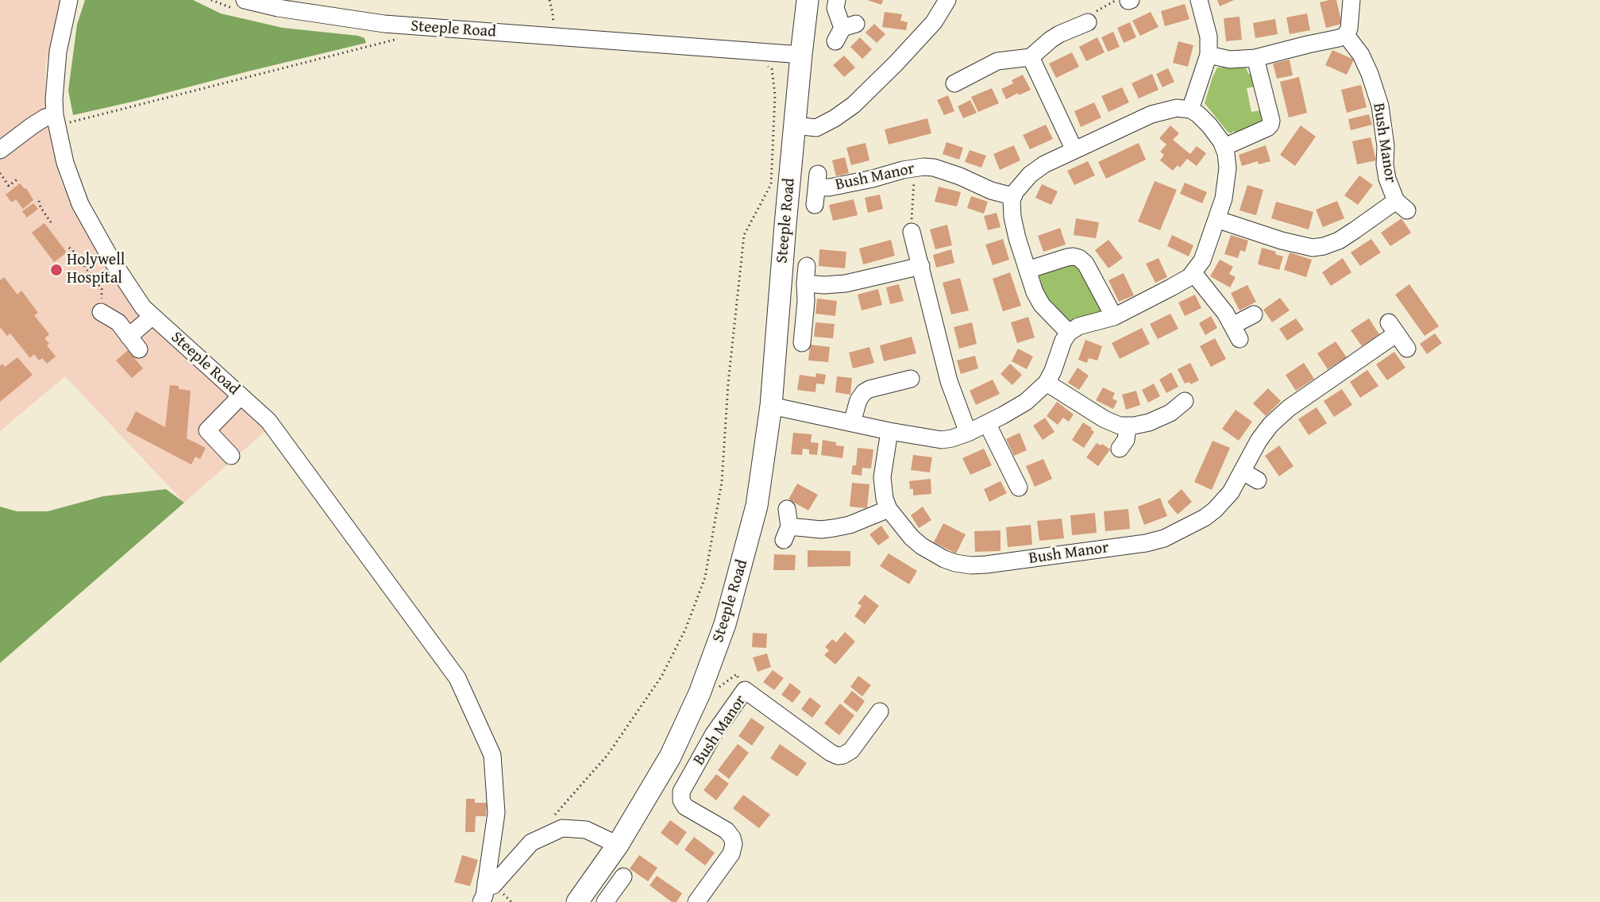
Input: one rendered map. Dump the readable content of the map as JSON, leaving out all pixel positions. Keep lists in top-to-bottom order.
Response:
{
  "streets": {
    "main road": ["Steeple Road"],
    "street": ["Bush Manor"]
  },
  "places": ["Holywell Hospital"]
}
